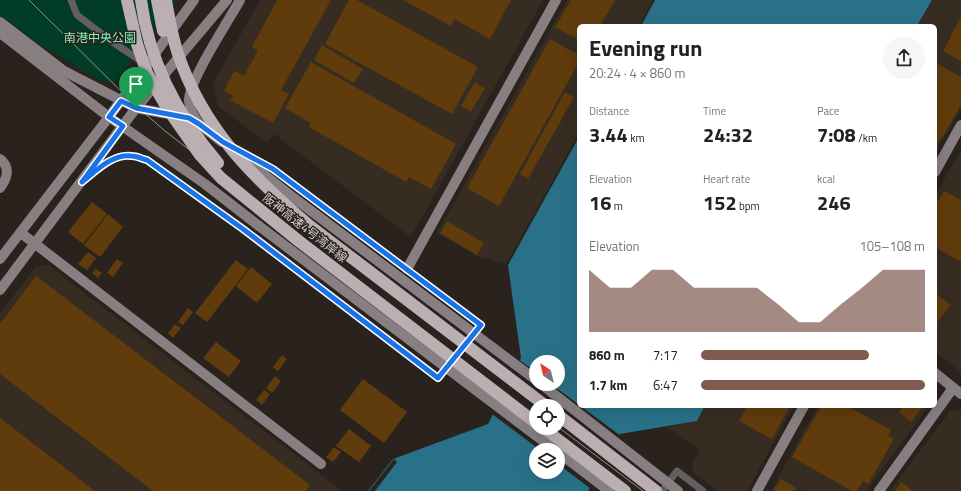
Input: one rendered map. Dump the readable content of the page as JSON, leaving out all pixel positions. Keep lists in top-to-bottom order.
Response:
{
  "streets": {
    "highway": ["阪神高速4号湾岸線"]
  },
  "parks": ["南港中央公園"],
  "north": "top left",
  "page": {
    "heading": ["Evening run", "20:24 · 4 × 860 m"],
    "stats": [
      ["Distance", "3.44 km"],
      ["Time", "24:32"],
      ["Pace", "7:08 /km"],
      ["Elevation", "16 m"],
      ["Heart rate", "152 bpm"],
      ["kcal", "246"]
    ],
    "chart": ["Elevation", "105–108 m"],
    "list": [
      {
        "name": "860 m",
        "note": "7:17"
      },
      {
        "name": "1.7 km",
        "note": "6:47"
      }
    ]
  }
}
